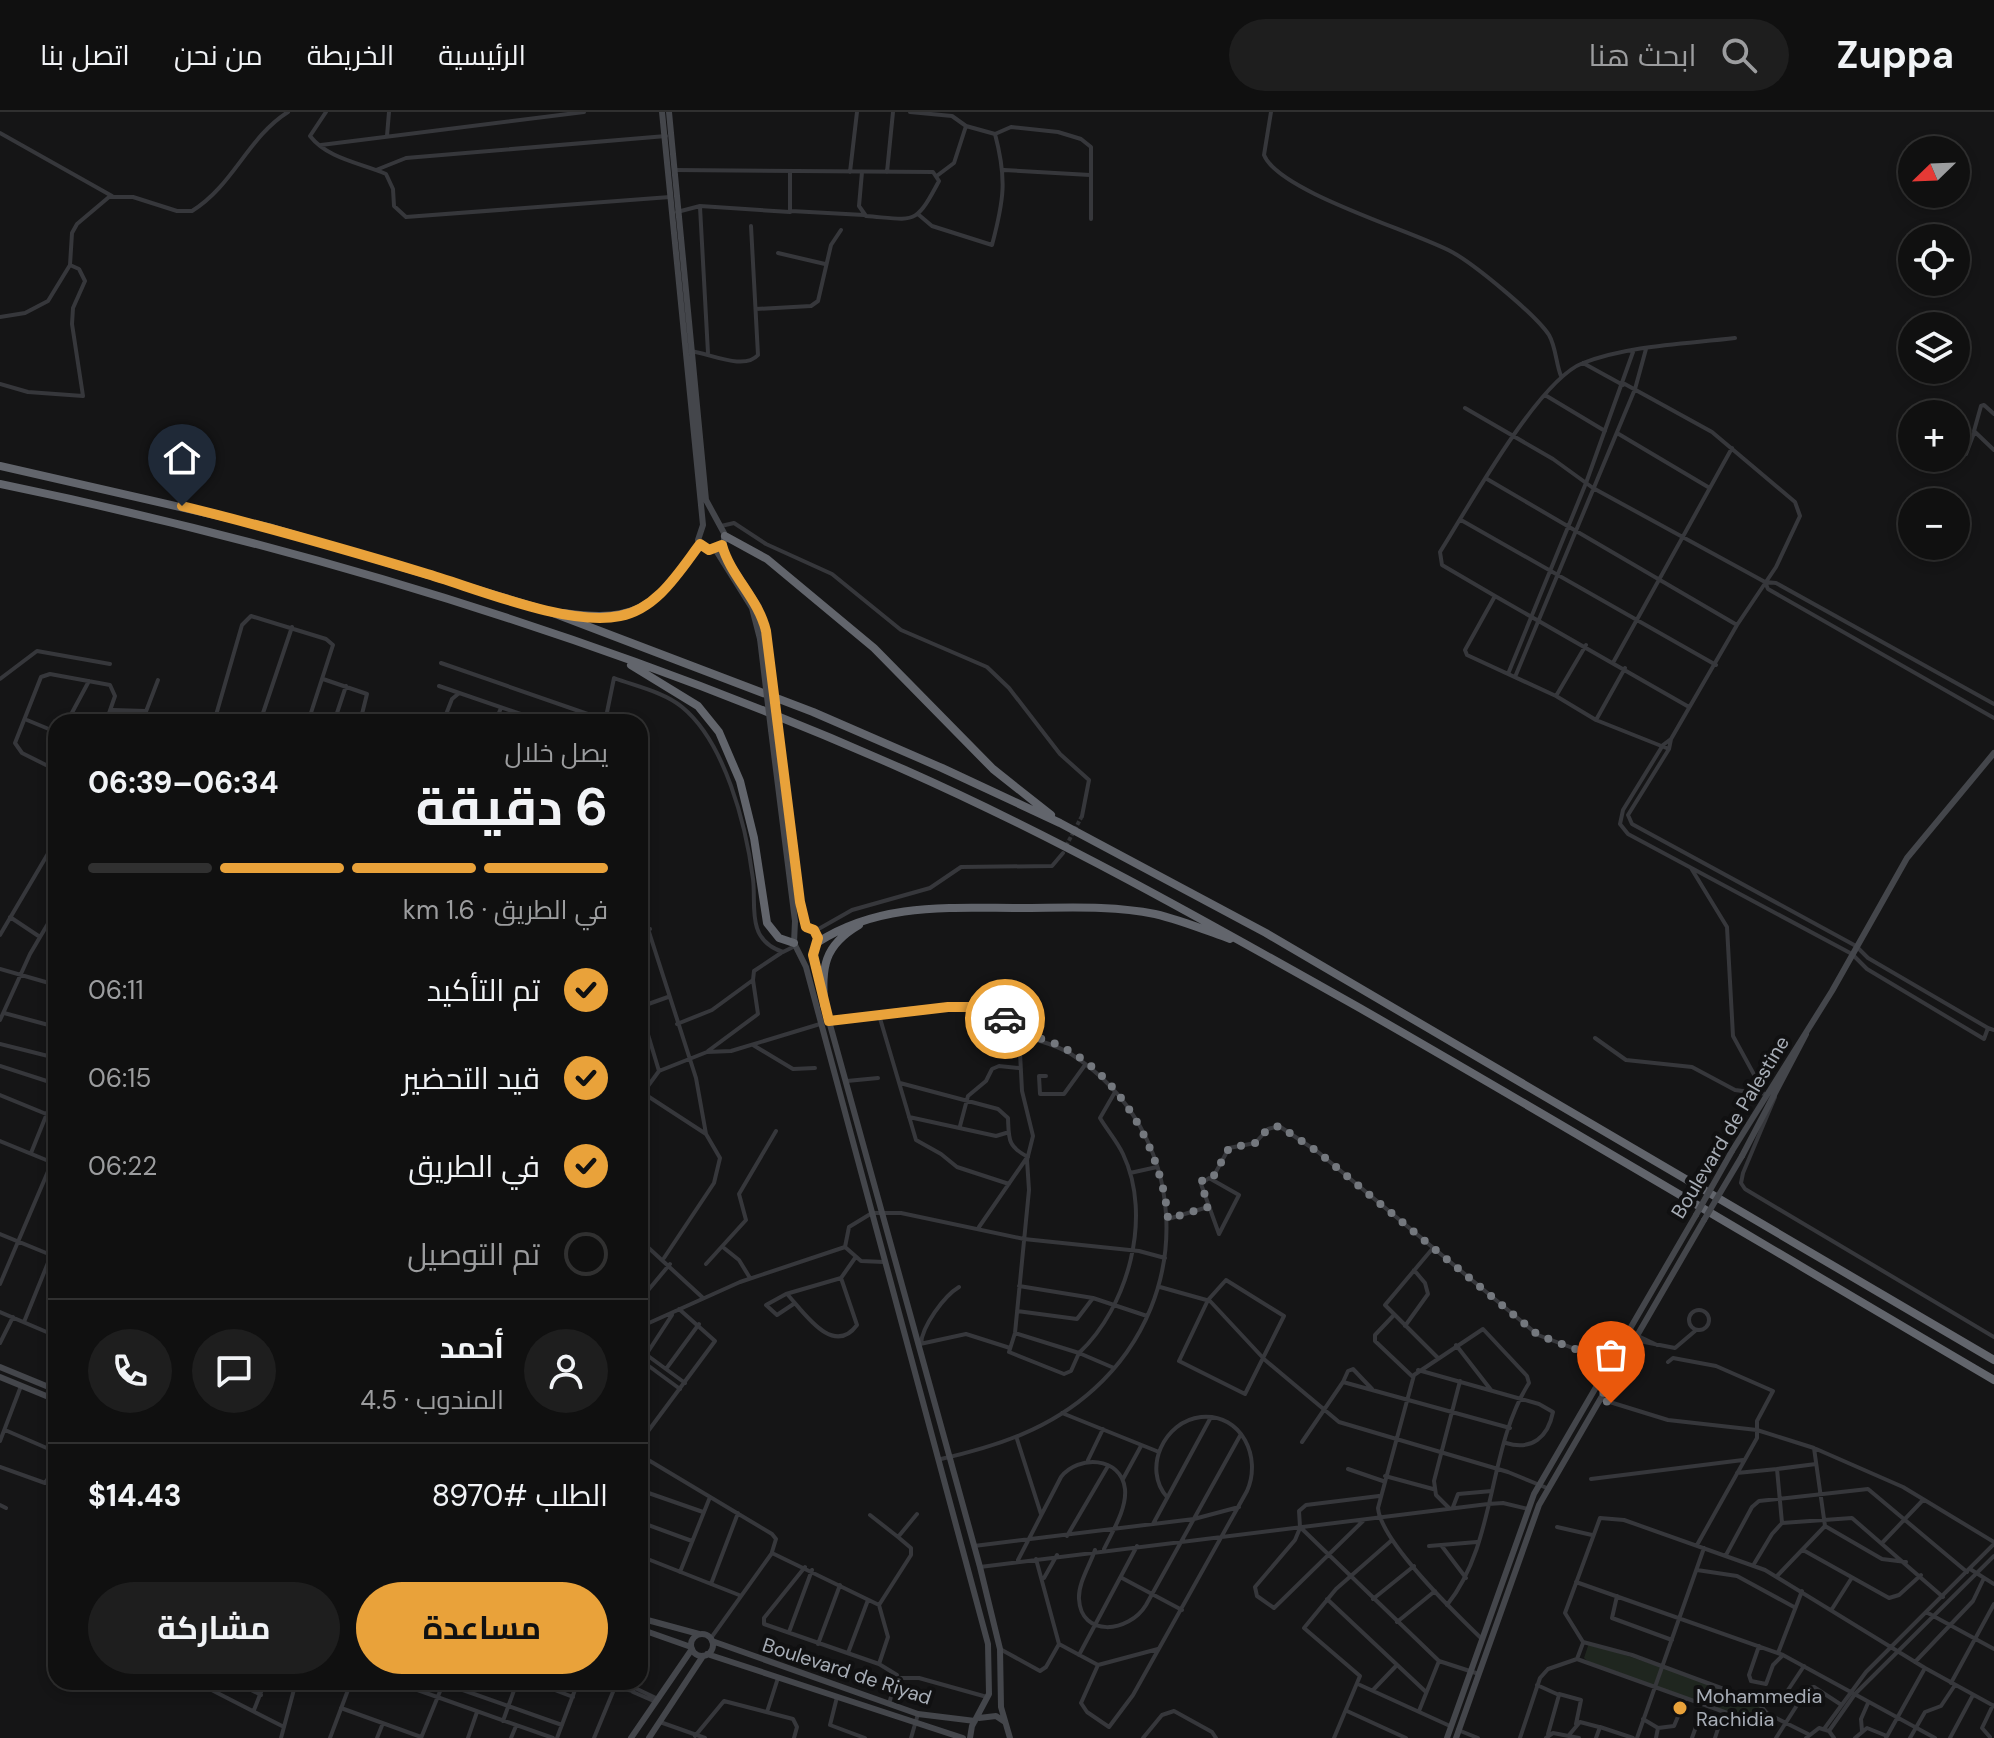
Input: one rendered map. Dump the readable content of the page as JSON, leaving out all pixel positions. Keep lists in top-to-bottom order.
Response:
{
  "streets": {
    "street": ["Boulevard de Palestine", "Boulevard de Riyad"]
  },
  "places": ["Mohammedia Rachidia"],
  "north": "bottom left",
  "page": {
    "header": "Zuppa",
    "search": "ابحث هنا",
    "nav": [
      "الرئيسية",
      "الخريطة",
      "من نحن",
      "اتصل بنا"
    ],
    "map_buttons": ["+", "−"],
    "heading": ["6 دقيقة", "يصل خلال", "06:34–06:39"],
    "panel": [
      "أحمد",
      "المندوب · 4.5",
      "الطلب #8970",
      "$14.43"
    ],
    "bar": "في الطريق · 1.6 km",
    "list": [
      ["تم التأكيد", "06:11"],
      ["قيد التحضير", "06:15"],
      ["في الطريق", "06:22"],
      "تم التوصيل"
    ],
    "buttons": ["مساعدة", "مشاركة"]
  }
}
